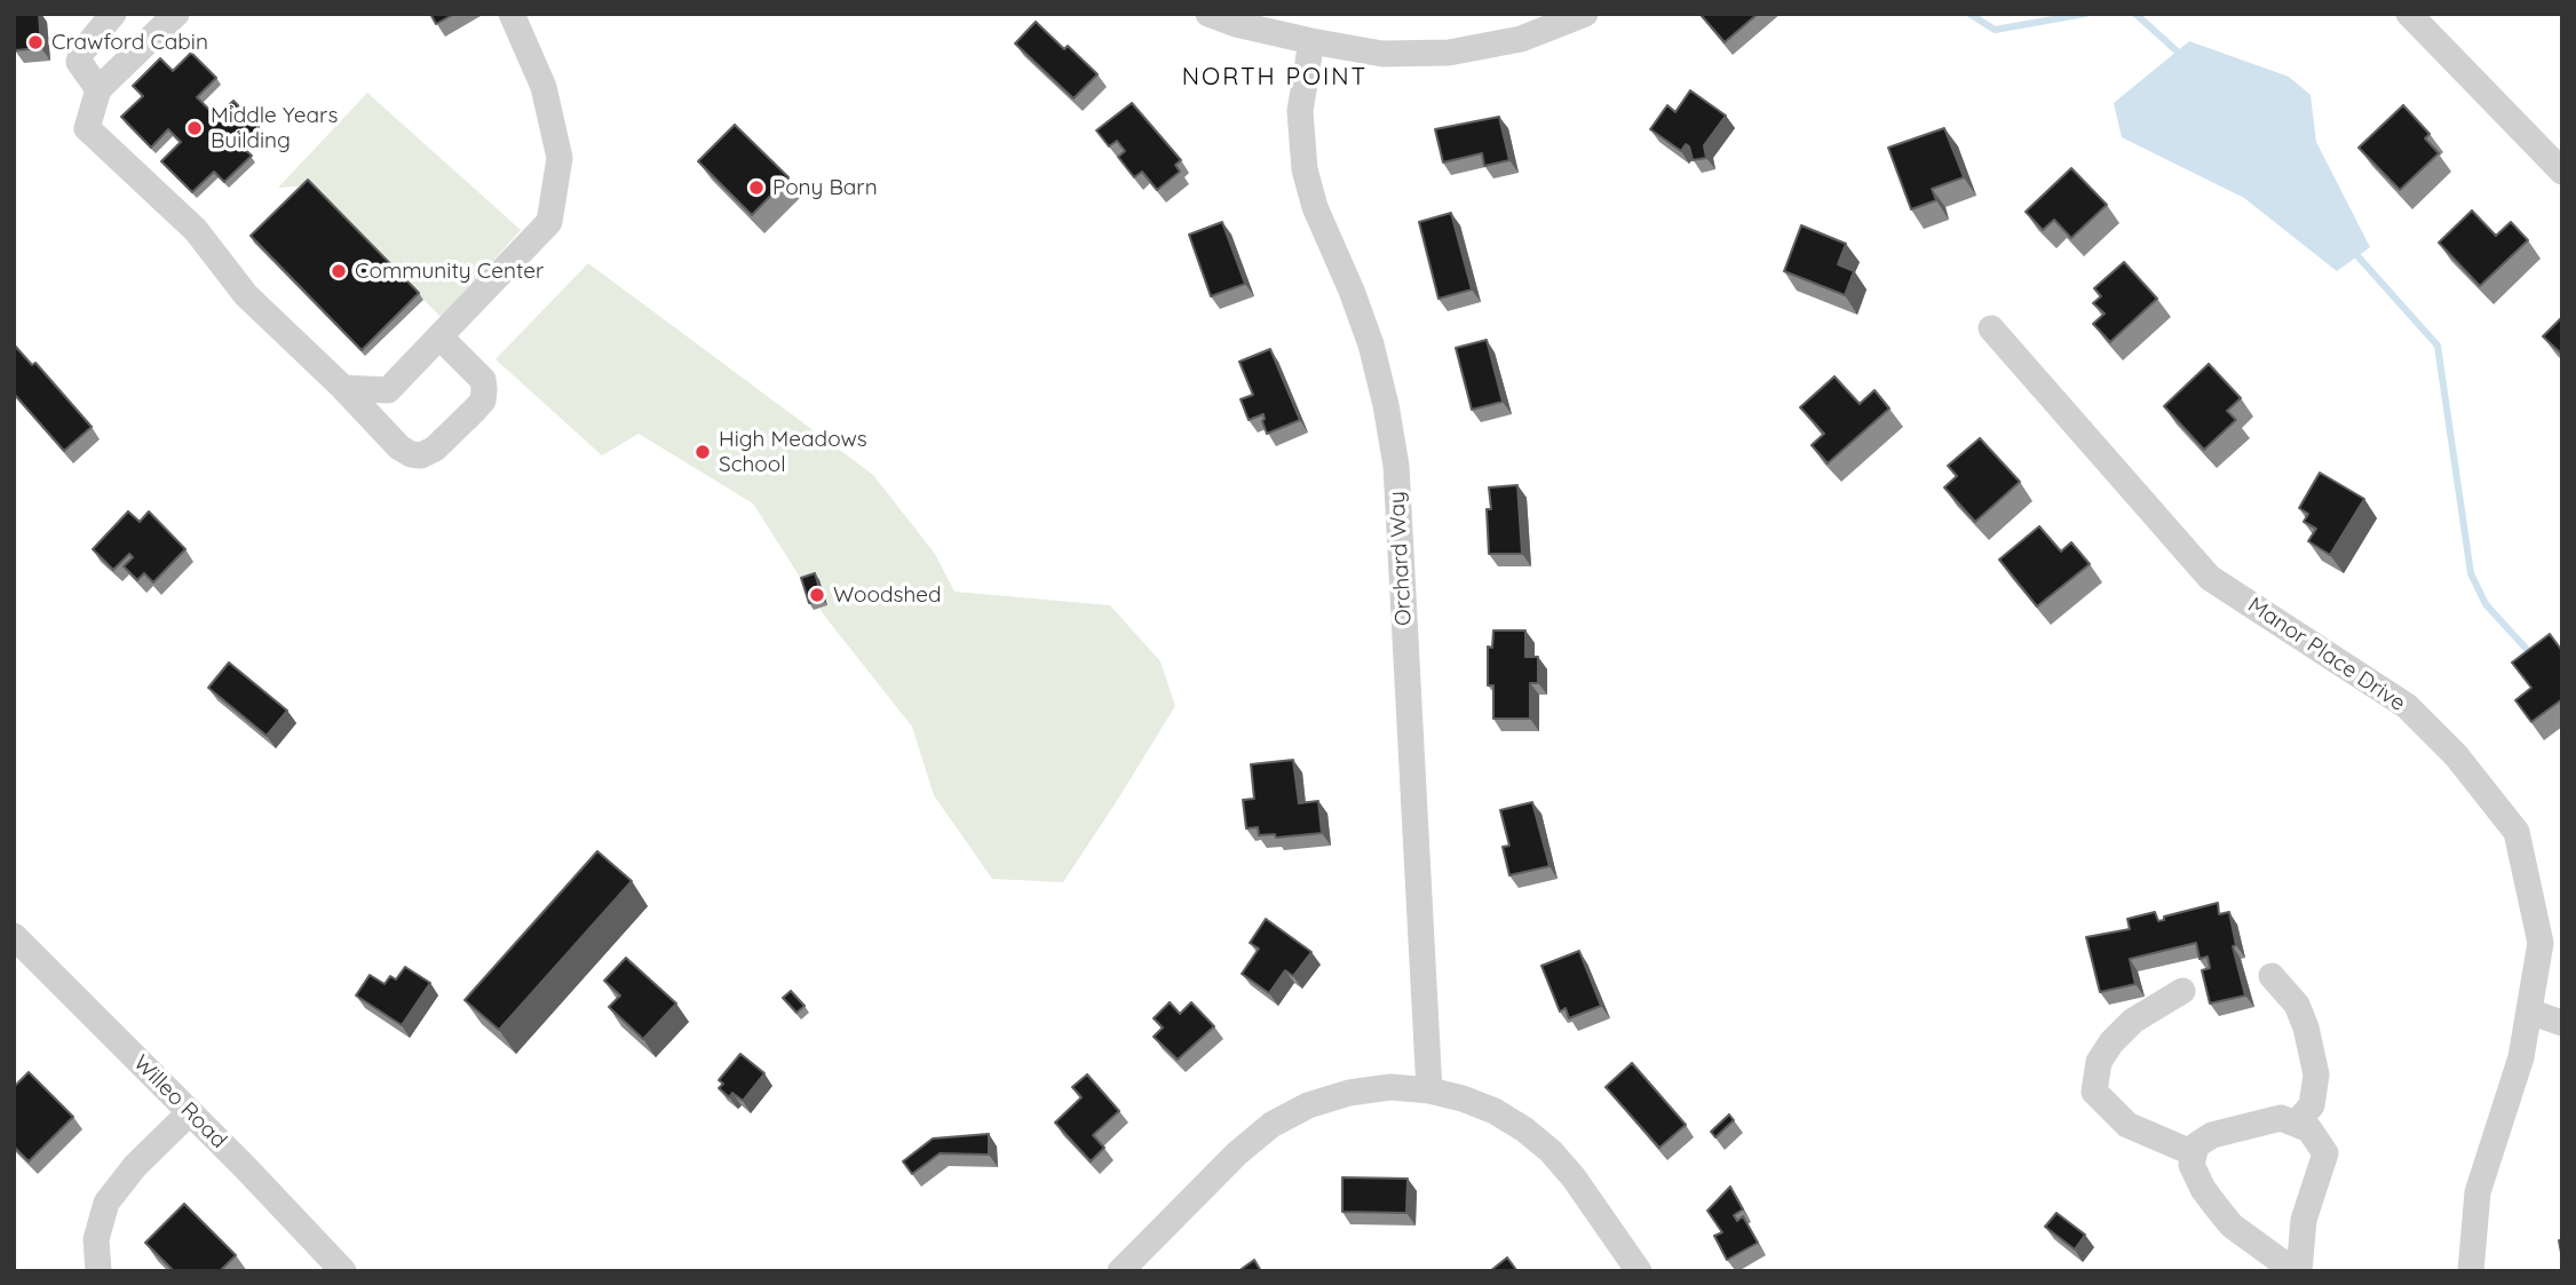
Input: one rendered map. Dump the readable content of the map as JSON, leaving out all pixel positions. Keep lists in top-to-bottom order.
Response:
{
  "streets": {
    "street": ["Orchard Way", "Manor Place Drive", "Willeo Road"]
  },
  "districts": ["NORTH POINT"],
  "places": [
    "Crawford Cabin",
    "Middle Years Building",
    "Pony Barn",
    "Community Center",
    "High Meadows School",
    "Woodshed"
  ]
}
